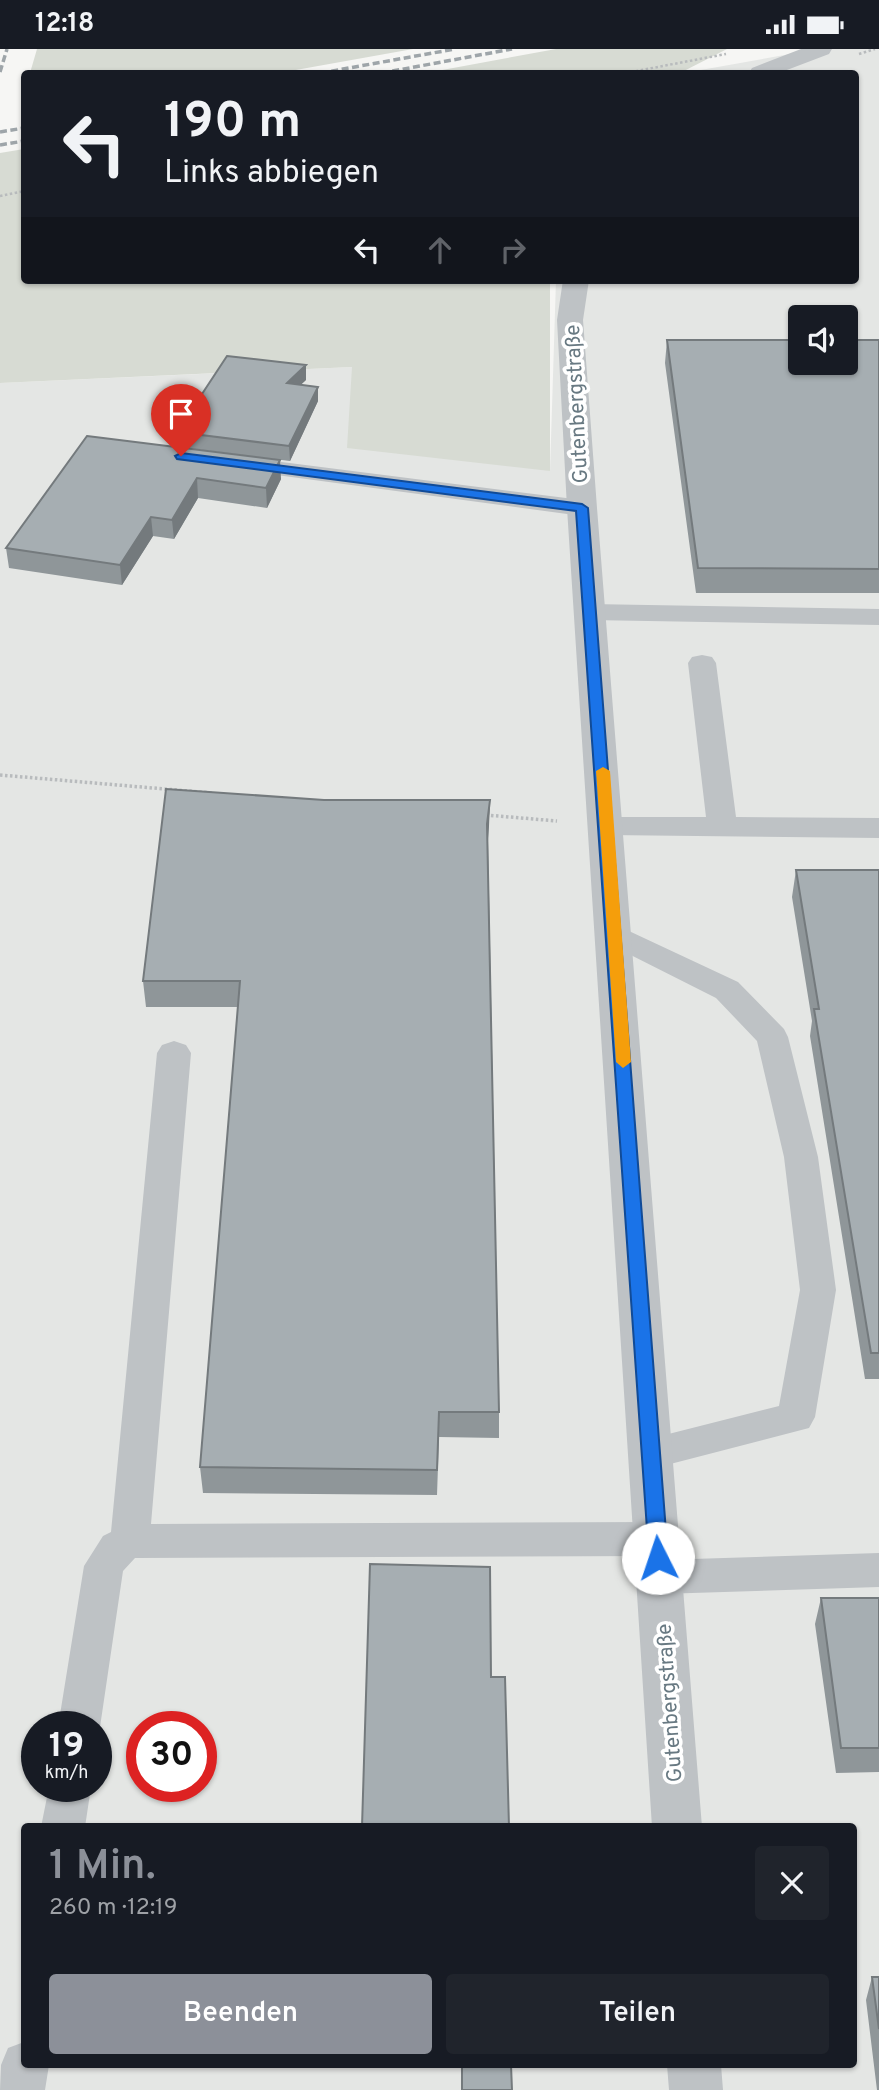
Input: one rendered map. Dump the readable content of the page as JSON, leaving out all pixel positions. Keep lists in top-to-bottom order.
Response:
{
  "streets": {
    "street": ["Gutenbergstraße"]
  },
  "page": {
    "status": "12:18",
    "turn": ["190 m", "Links abbiegen"],
    "speed": "19 km/h",
    "limit": "30",
    "heading": ["1 Min.", "260 m · 12:19"],
    "buttons": ["Beenden", "Teilen"]
  }
}
